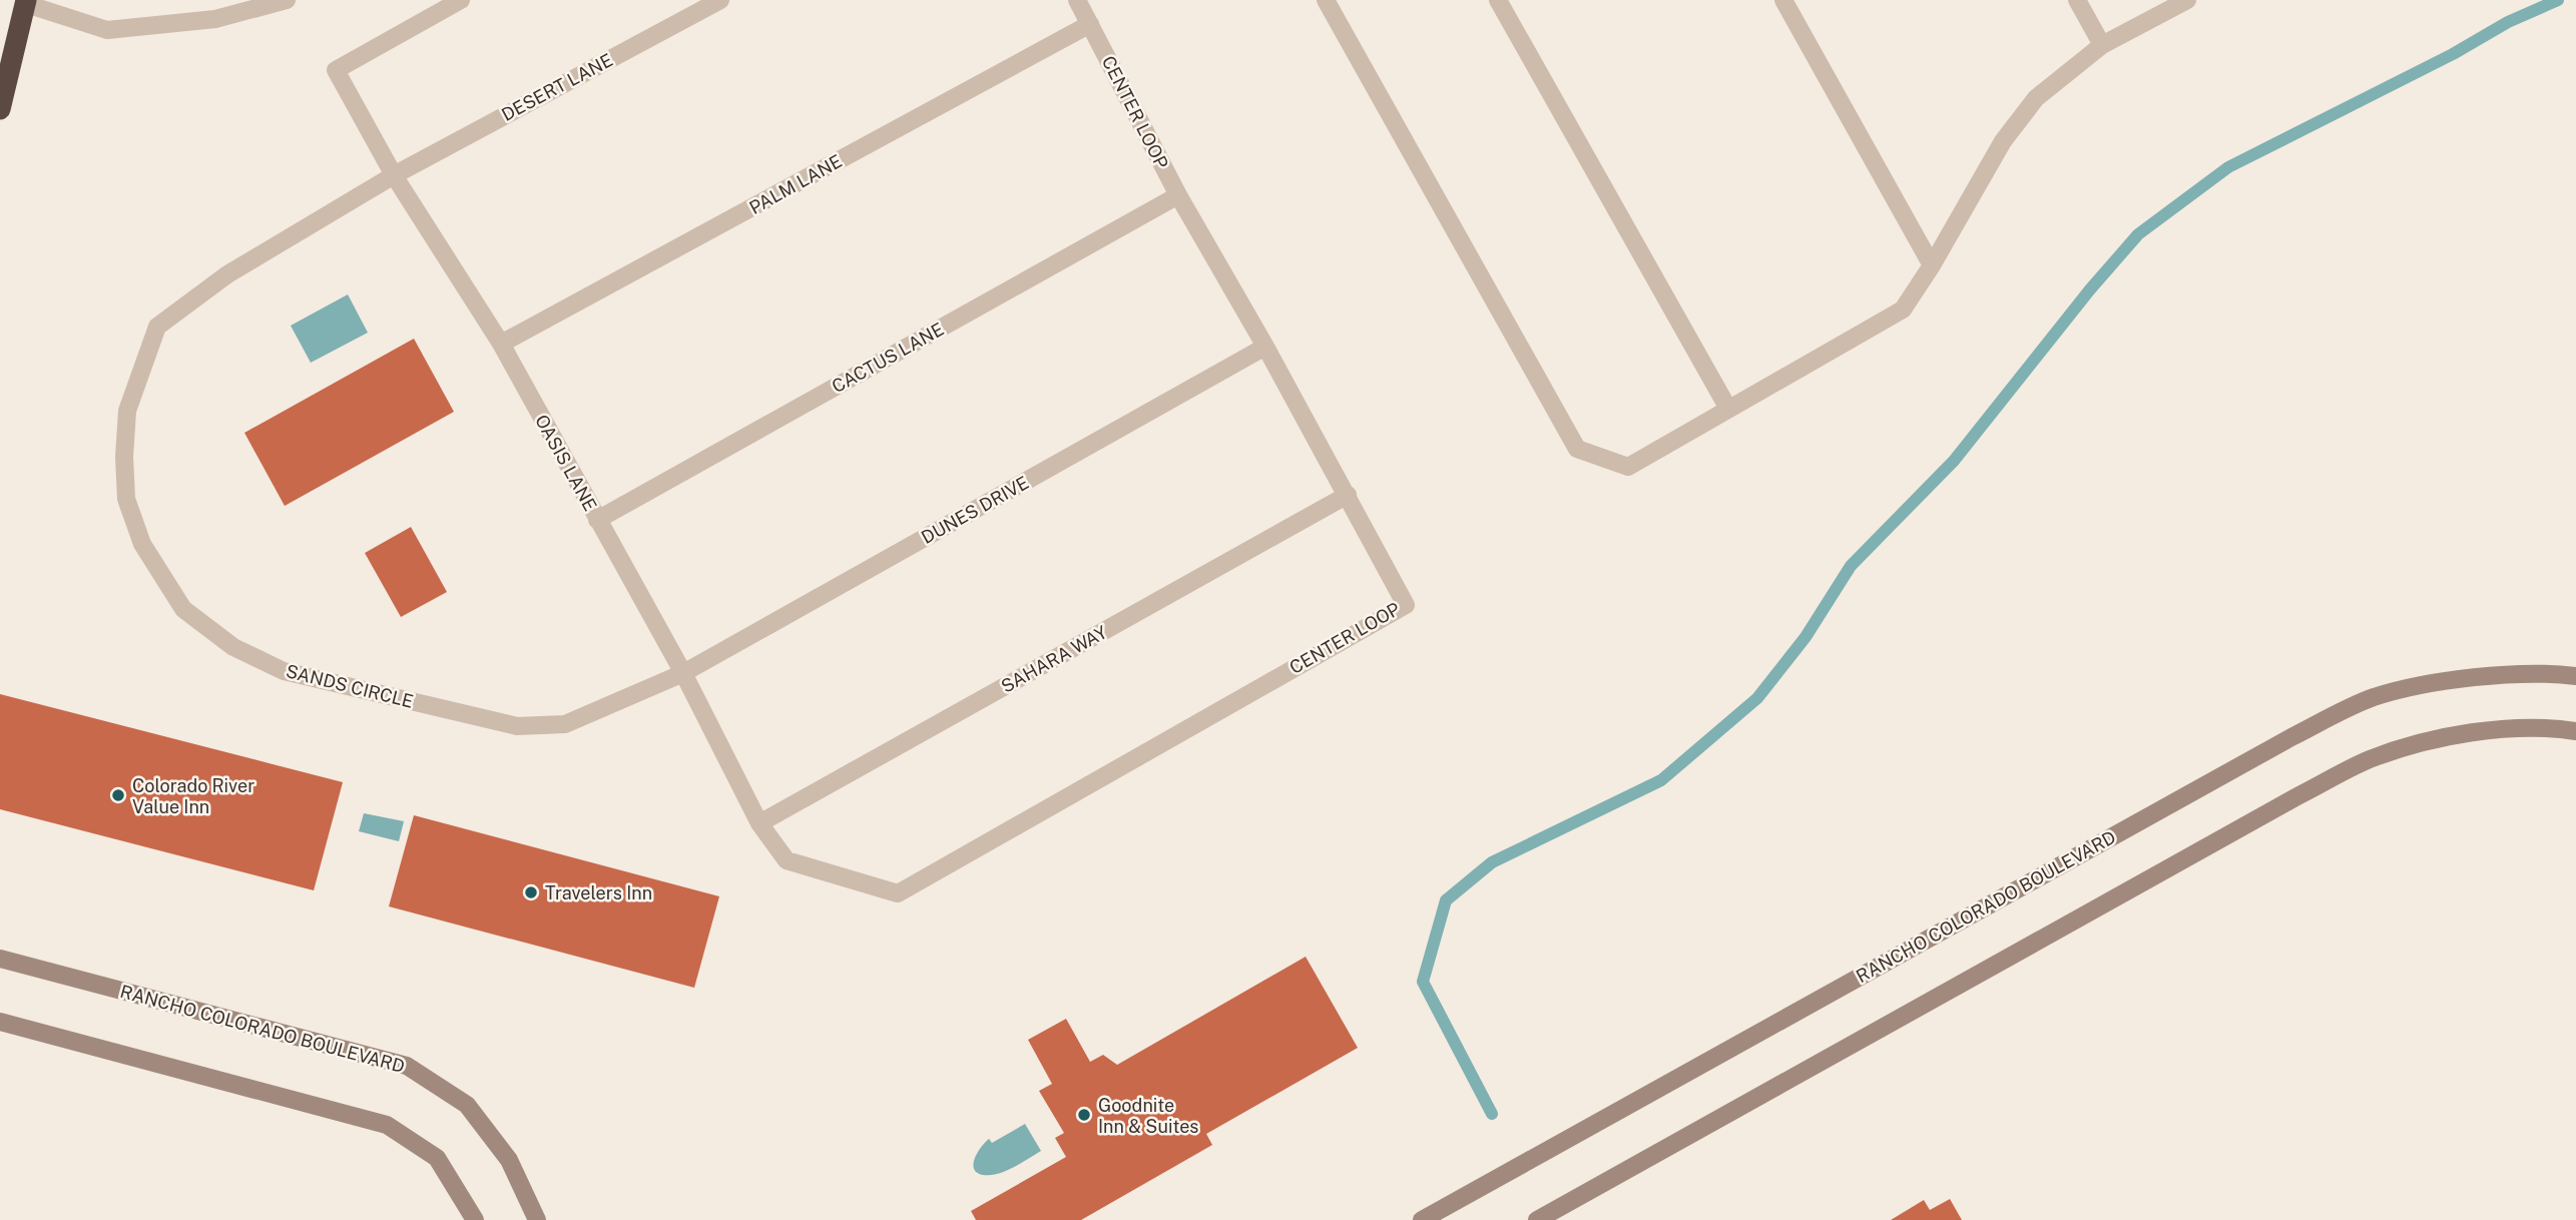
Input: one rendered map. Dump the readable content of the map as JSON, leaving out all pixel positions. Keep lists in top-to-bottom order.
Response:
{
  "streets": {
    "street": [
      "DESERT LANE",
      "CENTER LOOP",
      "PALM LANE",
      "CACTUS LANE",
      "OASIS LANE",
      "DUNES DRIVE",
      "SAHARA WAY",
      "SANDS CIRCLE",
      "RANCHO COLORADO BOULEVARD"
    ]
  },
  "crossings": [
    ["DESERT LANE", "OASIS LANE"],
    ["DESERT LANE", "SANDS CIRCLE"],
    ["CENTER LOOP", "PALM LANE"],
    ["CENTER LOOP", "CACTUS LANE"],
    ["CENTER LOOP", "OASIS LANE"],
    ["CENTER LOOP", "DUNES DRIVE"],
    ["CENTER LOOP", "SAHARA WAY"],
    ["PALM LANE", "OASIS LANE"],
    ["CACTUS LANE", "OASIS LANE"],
    ["OASIS LANE", "DUNES DRIVE"],
    ["OASIS LANE", "SAHARA WAY"],
    ["OASIS LANE", "SANDS CIRCLE"],
    ["DUNES DRIVE", "SANDS CIRCLE"]
  ],
  "places": ["Colorado River Value Inn", "Travelers Inn", "Goodnite Inn & Suites"]
}
